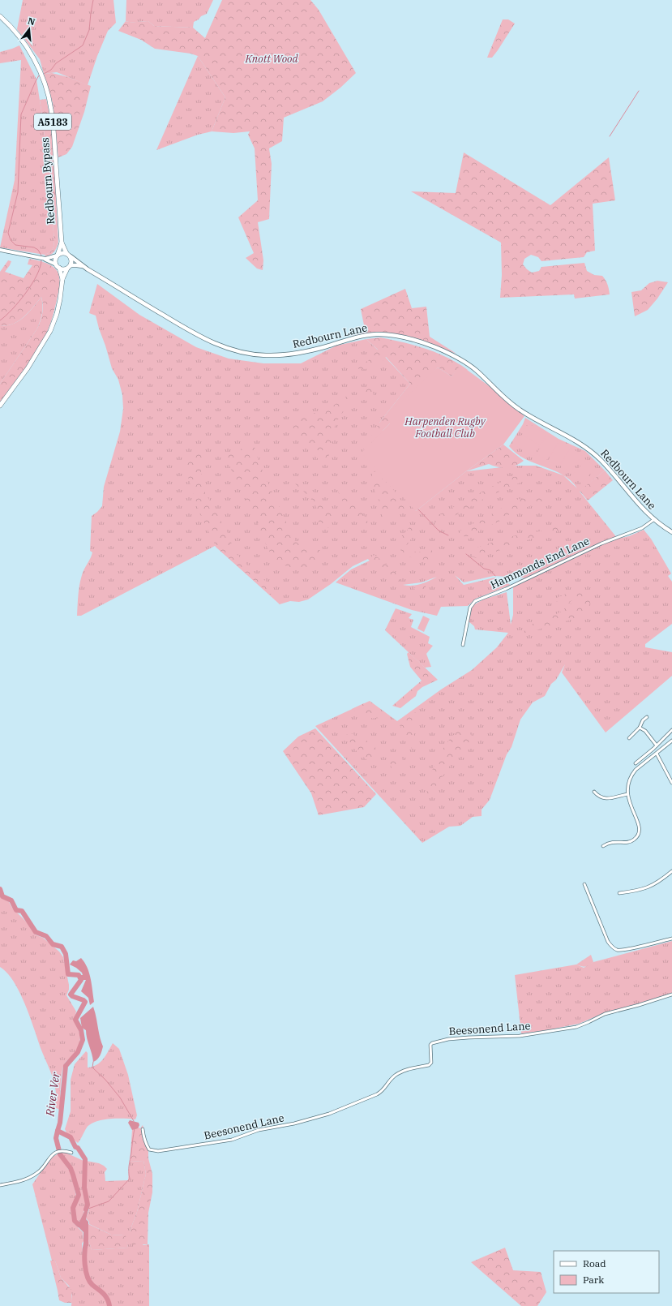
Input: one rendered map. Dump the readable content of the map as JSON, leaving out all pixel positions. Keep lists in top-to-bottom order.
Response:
{
  "streets": {
    "main road": ["A5183", "Redbourn Bypass", "Redbourn Lane"],
    "street": ["Hammonds End Lane", "Beesonend Lane"]
  },
  "crossings": [
    ["Redbourn Bypass", "Redbourn Lane"],
    ["Redbourn Lane", "Hammonds End Lane"]
  ],
  "water": ["River Ver"],
  "parks": ["Knott Wood", "Harpenden Rugby Football Club"],
  "legend": ["Road", "Park"],
  "north": "top"
}
